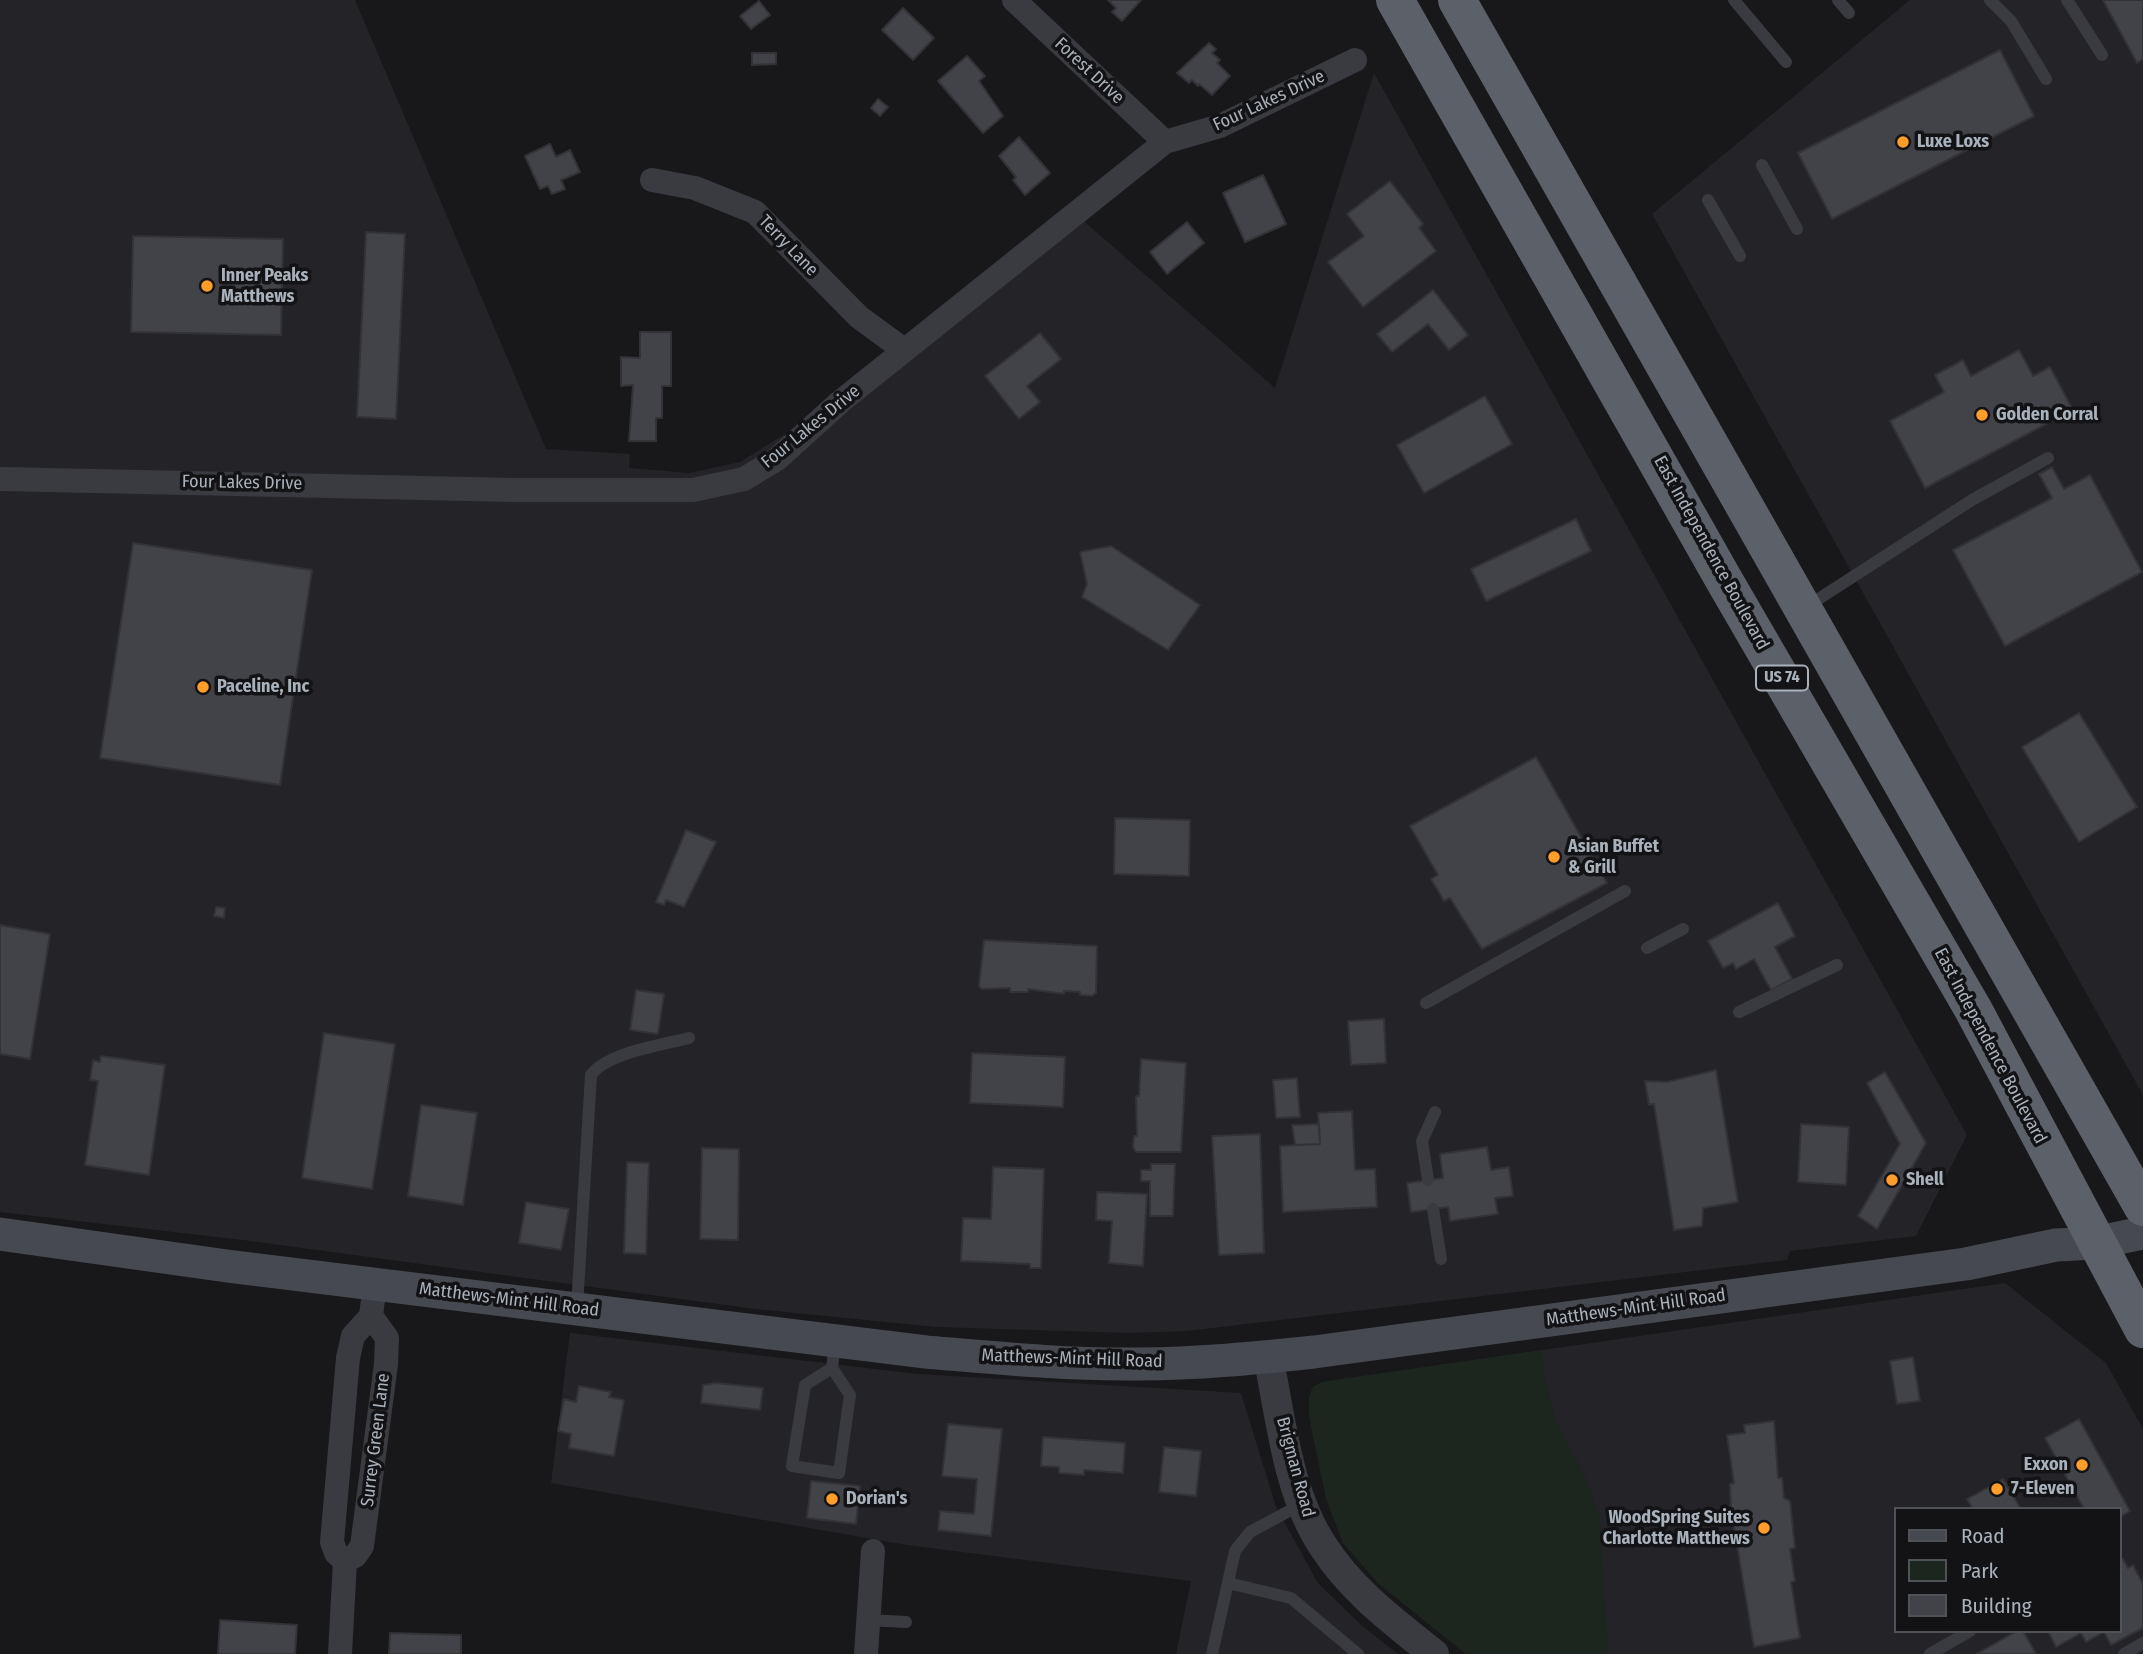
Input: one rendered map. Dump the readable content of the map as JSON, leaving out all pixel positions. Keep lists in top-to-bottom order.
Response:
{
  "streets": {
    "highway": ["East Independence Boulevard", "US 74"],
    "main road": ["Matthews-Mint Hill Road"],
    "street": [
      "Forest Drive",
      "Four Lakes Drive",
      "Terry Lane",
      "Surrey Green Lane",
      "Brigman Road"
    ]
  },
  "crossings": [
    ["Forest Drive", "Four Lakes Drive"],
    ["Four Lakes Drive", "Terry Lane"],
    ["East Independence Boulevard", "Matthews-Mint Hill Road"],
    ["Matthews-Mint Hill Road", "Surrey Green Lane"],
    ["Matthews-Mint Hill Road", "Brigman Road"]
  ],
  "places": [
    "Luxe Loxs",
    "Inner Peaks Matthews",
    "Golden Corral",
    "Paceline, Inc",
    "Asian Buffet & Grill",
    "Shell",
    "Exxon",
    "7-Eleven",
    "Dorian's",
    "WoodSpring Suites Charlotte Matthews"
  ],
  "legend": ["Road", "Park", "Building"]
}
